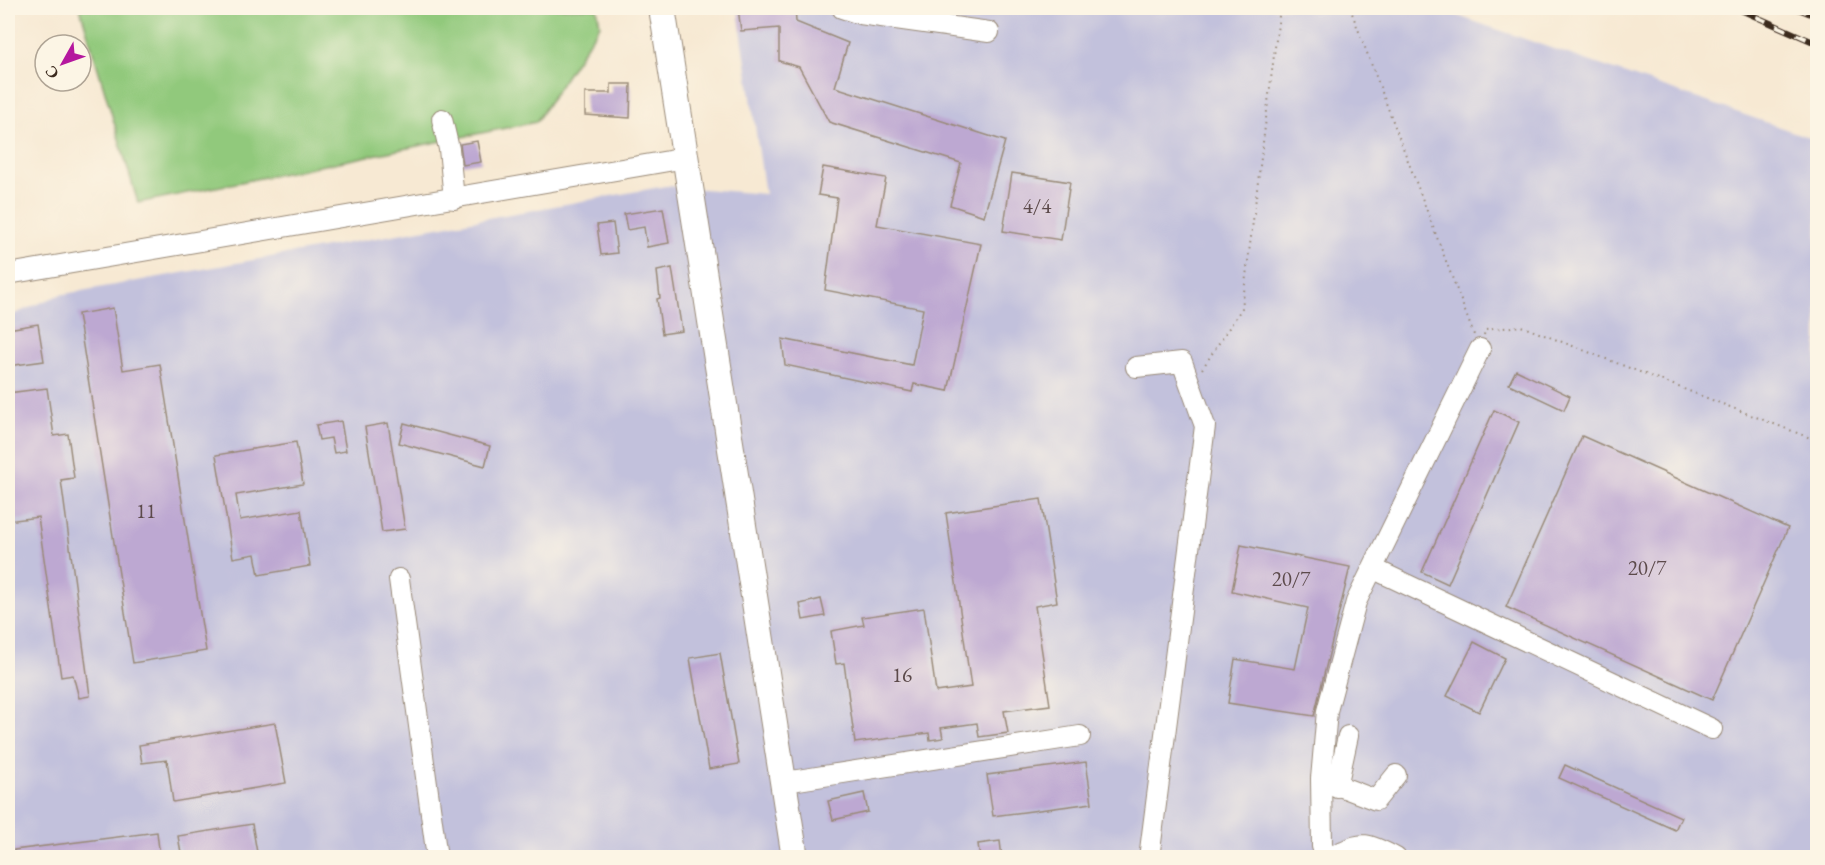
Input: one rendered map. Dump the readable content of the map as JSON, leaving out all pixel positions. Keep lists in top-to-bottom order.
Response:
{
  "house_numbers": [
    "4/4",
    "11",
    "20/7",
    "20/7",
    "16"
  ],
  "north": "bottom left"
}
